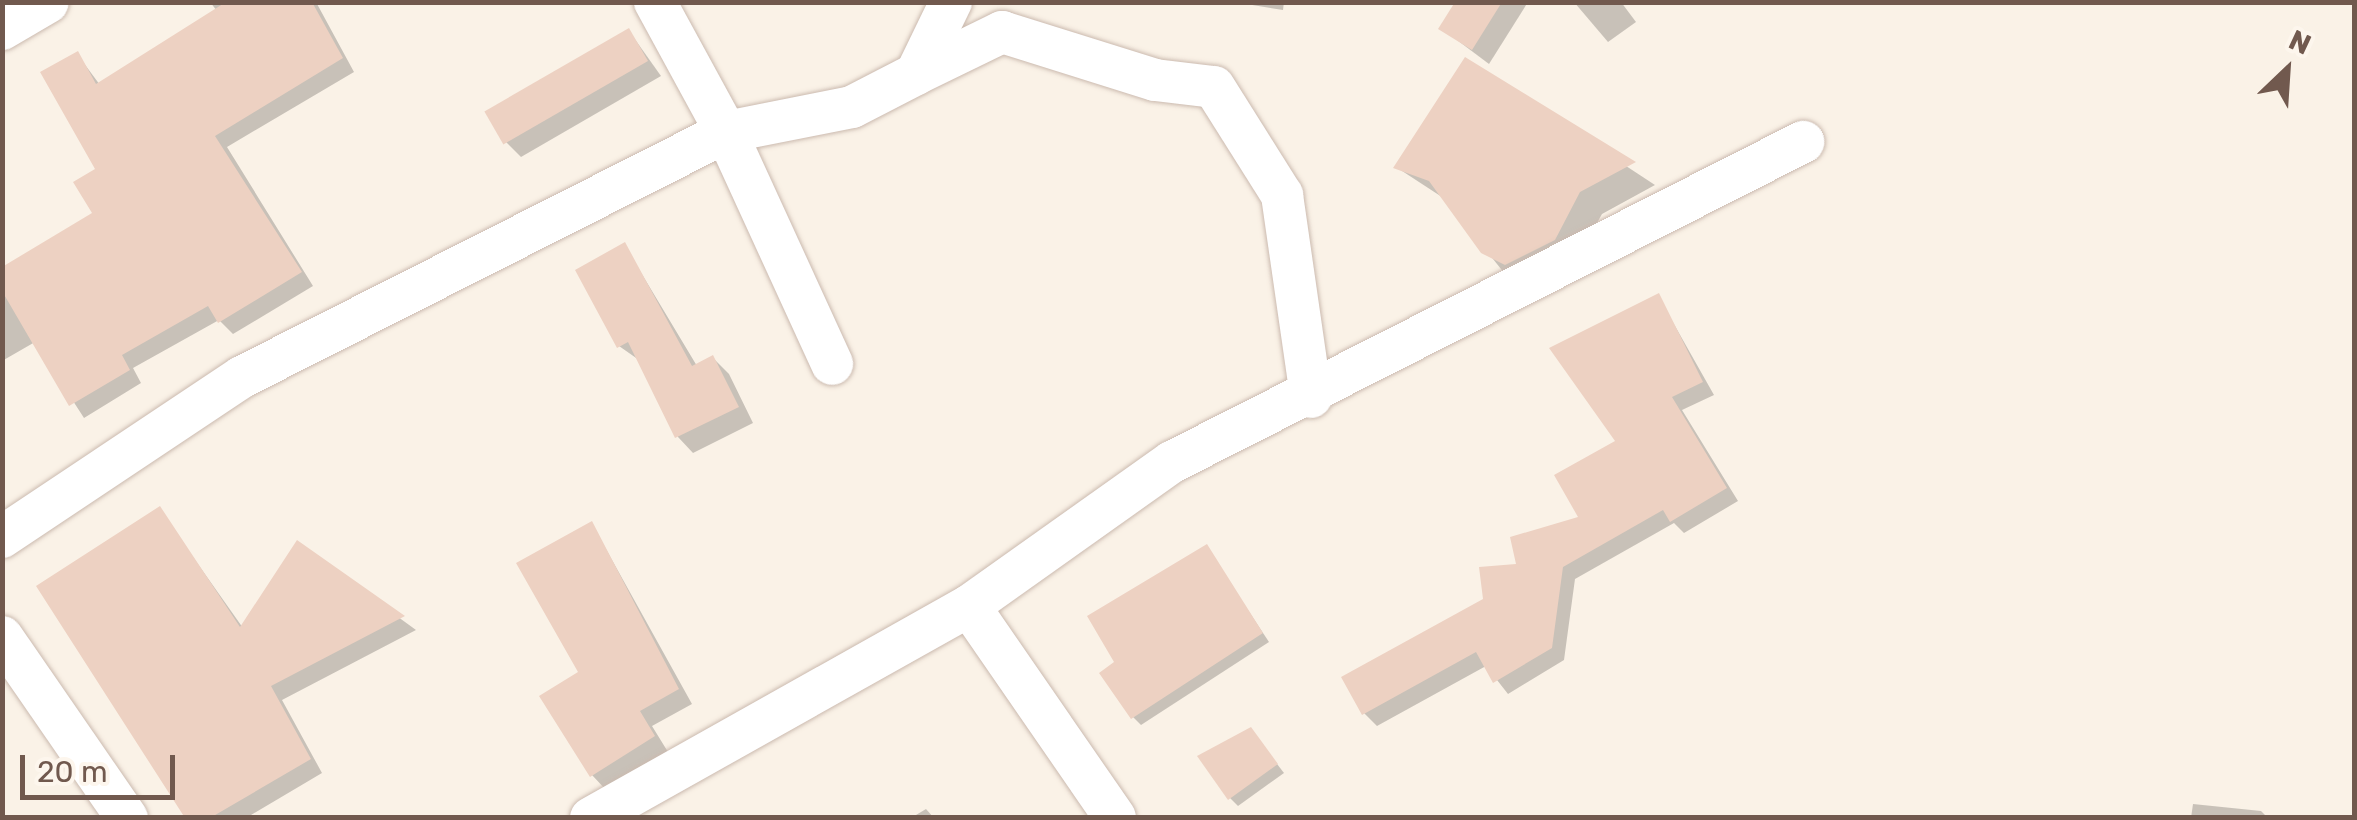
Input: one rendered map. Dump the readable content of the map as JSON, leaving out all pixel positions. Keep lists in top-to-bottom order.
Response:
{
  "scale_bar": "20 m",
  "north": "top right"
}
